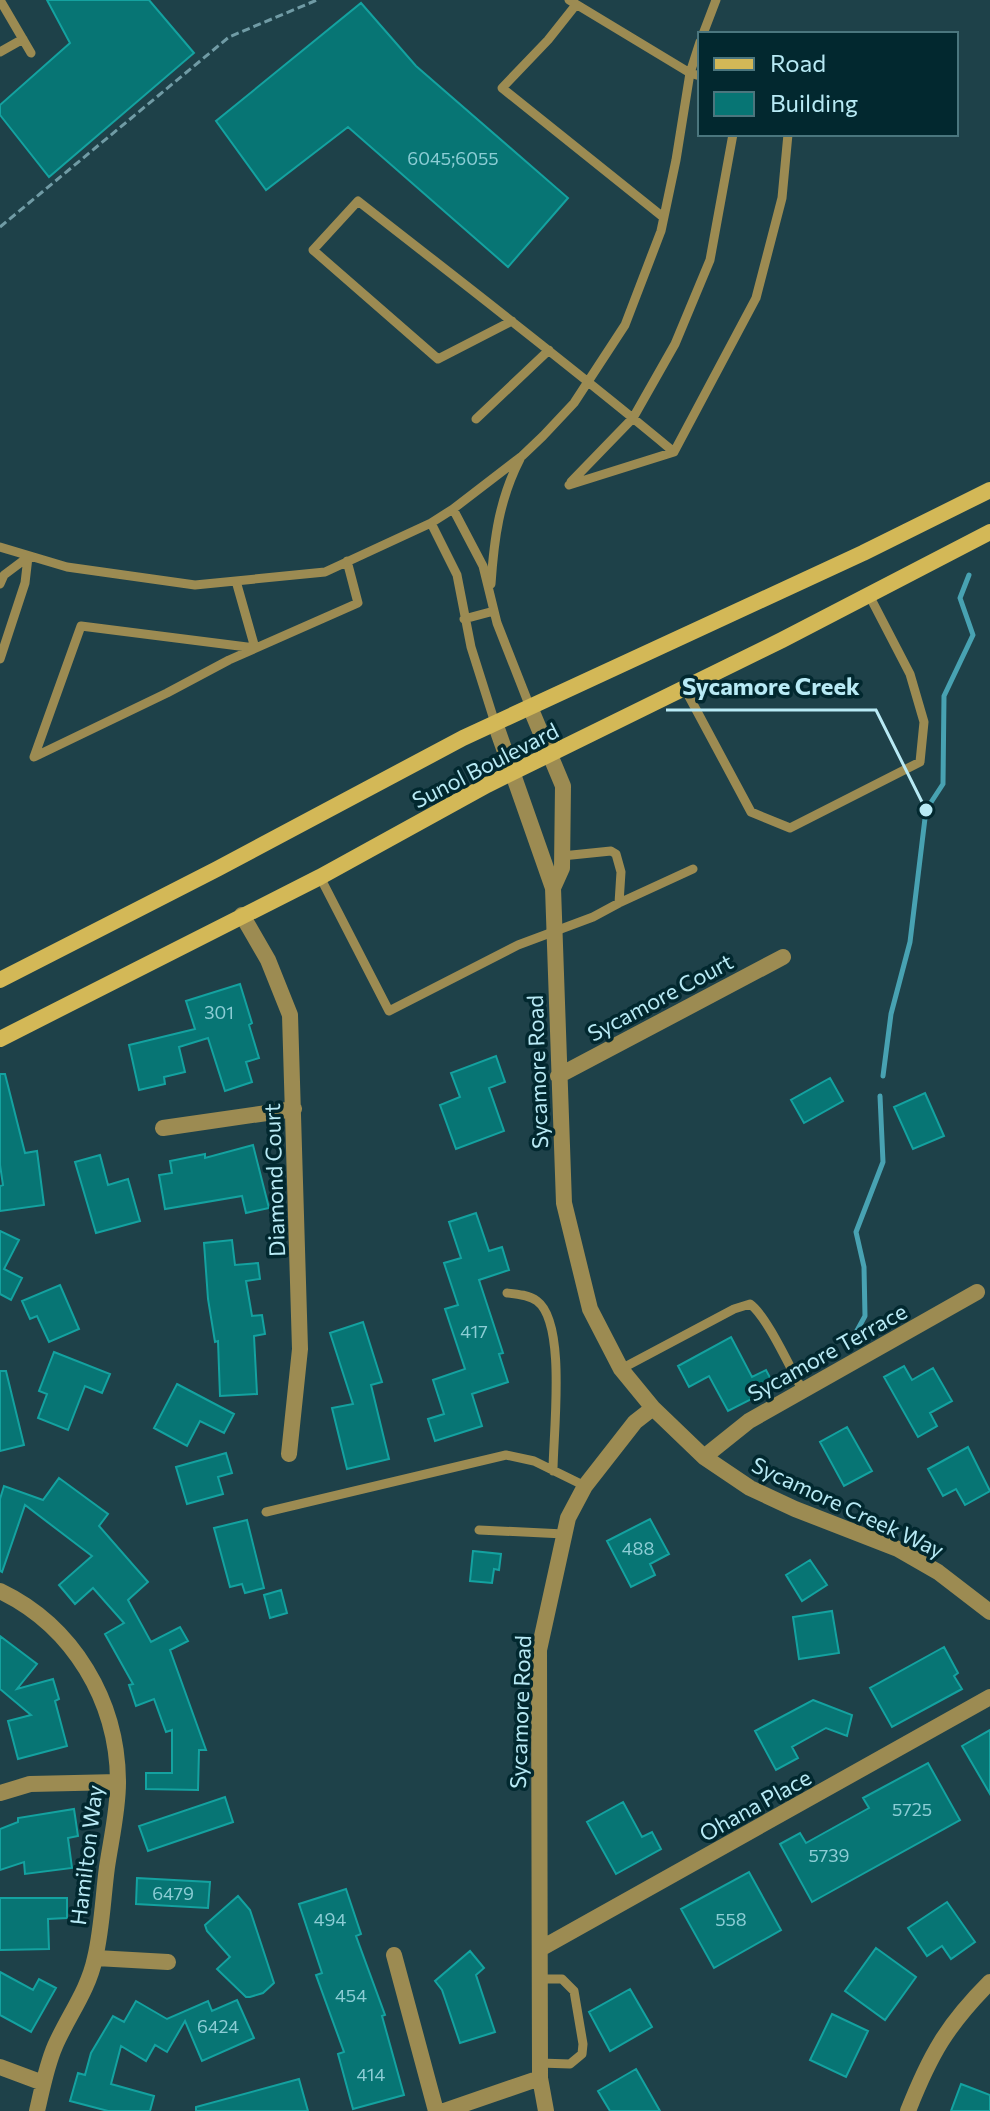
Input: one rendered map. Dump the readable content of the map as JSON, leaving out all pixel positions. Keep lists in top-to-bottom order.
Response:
{
  "streets": {
    "main road": ["Sunol Boulevard"],
    "street": [
      "Sycamore Court",
      "Sycamore Road",
      "Diamond Court",
      "Sycamore Terrace",
      "Sycamore Creek Way",
      "Ohana Place",
      "Hamilton Way"
    ]
  },
  "crossings": [
    ["Sunol Boulevard", "Sycamore Road"],
    ["Sunol Boulevard", "Diamond Court"],
    ["Sycamore Court", "Sycamore Road"],
    ["Sycamore Road", "Sycamore Creek Way"],
    ["Sycamore Road", "Ohana Place"],
    ["Sycamore Terrace", "Sycamore Creek Way"]
  ],
  "places": ["Sycamore Creek"],
  "house_numbers": [
    "6045;6055",
    "301",
    "417",
    "488",
    "5725",
    "5739",
    "6479",
    "494",
    "558",
    "454",
    "6424",
    "414"
  ],
  "legend": ["Road", "Building"]
}
